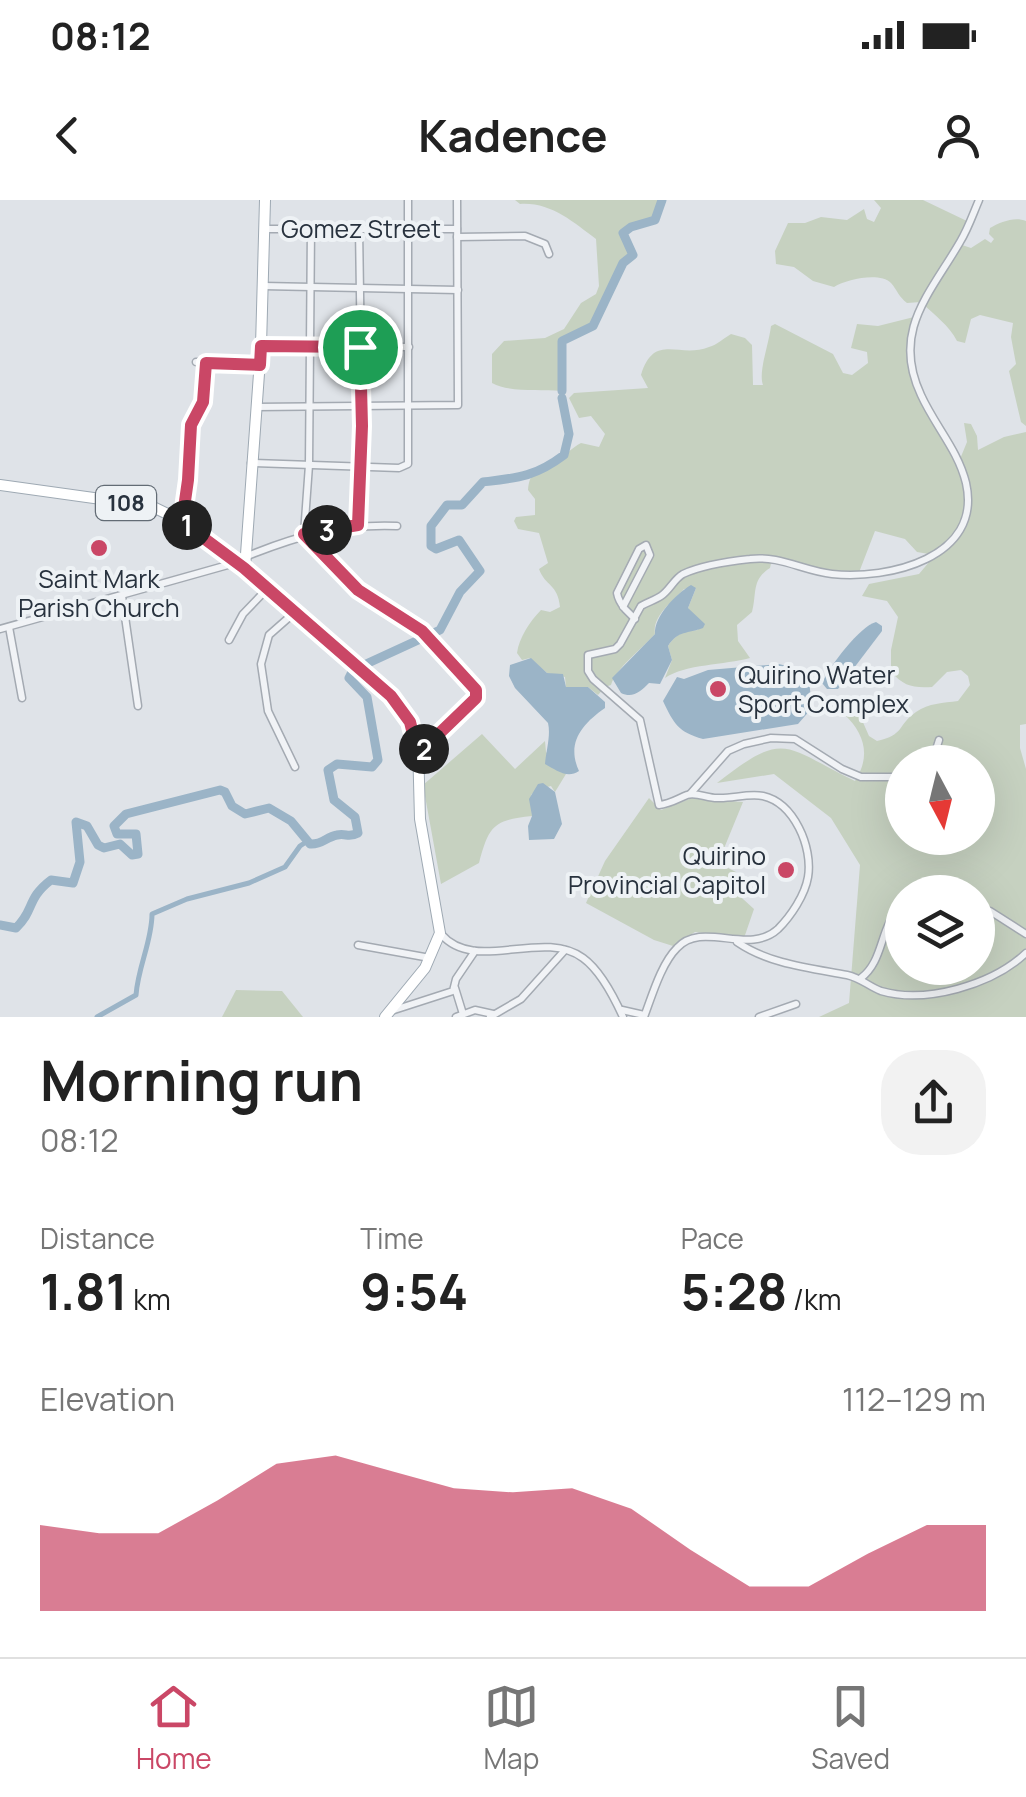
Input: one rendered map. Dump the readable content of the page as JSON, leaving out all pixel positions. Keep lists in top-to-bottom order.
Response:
{
  "streets": {
    "main road": ["108"],
    "street": ["Gomez Street"]
  },
  "places": ["Saint Mark Parish Church", "Quirino Water Sport Complex", "Quirino Provincial Capitol"],
  "north": "bottom",
  "page": {
    "status": "08:12",
    "header": "Kadence",
    "pins": ["1", "3", "2"],
    "heading": ["Morning run", "08:12"],
    "stats": [
      ["Distance", "1.81 km"],
      ["Time", "9:54"],
      ["Pace", "5:28 /km"]
    ],
    "chart": ["Elevation", "112–129 m"],
    "tabs": ["Home", "Map", "Saved"]
  }
}
